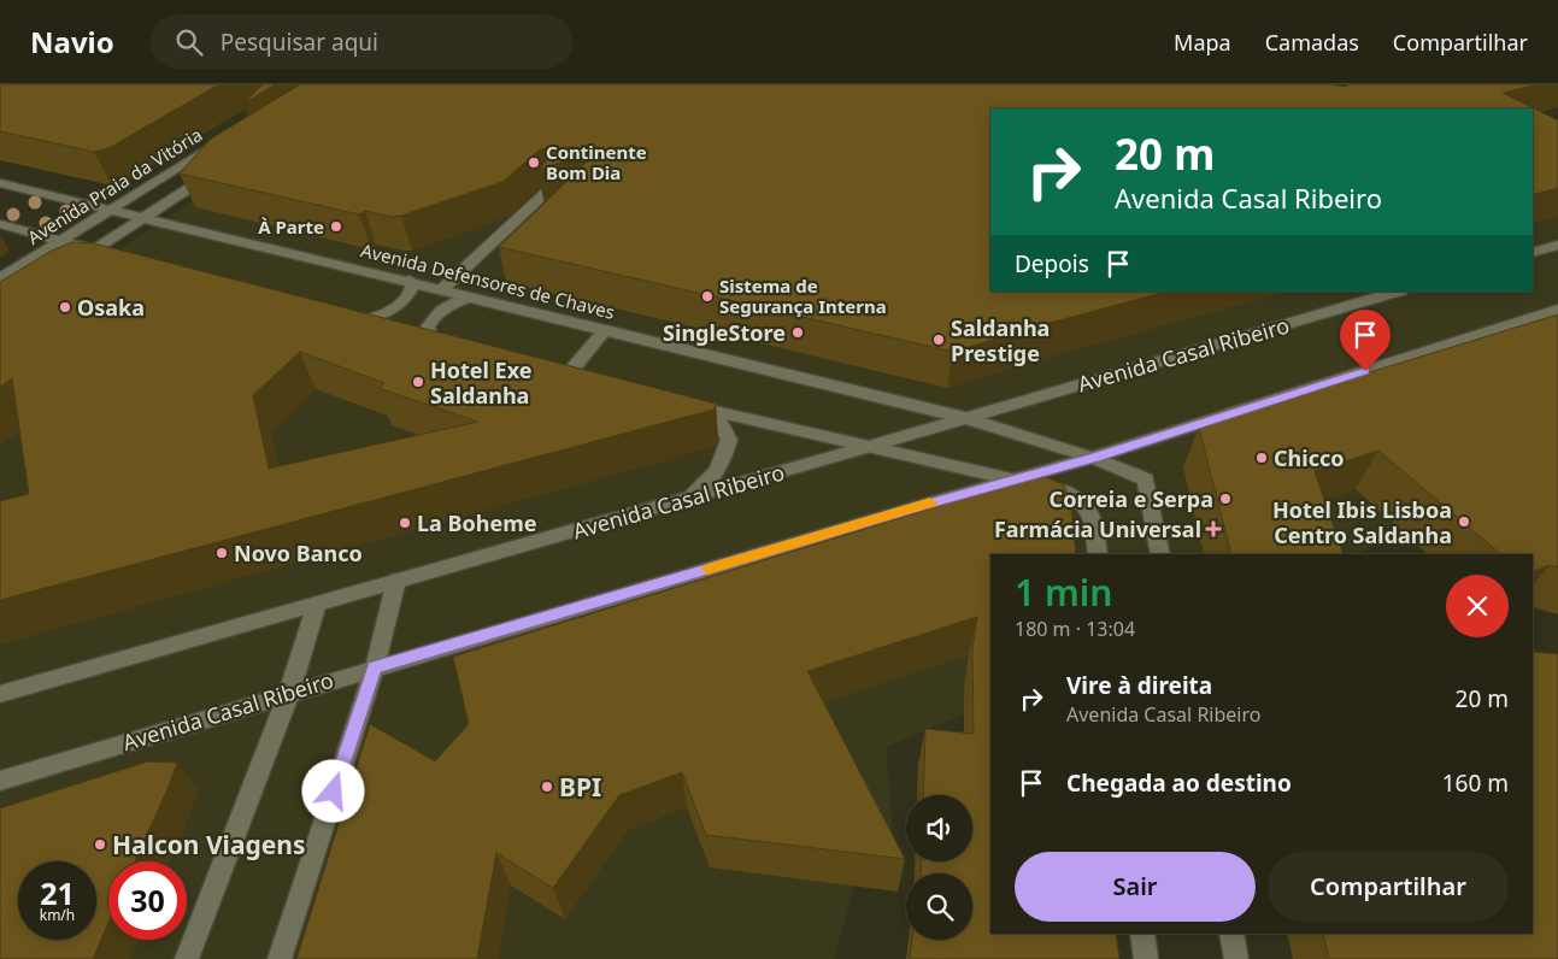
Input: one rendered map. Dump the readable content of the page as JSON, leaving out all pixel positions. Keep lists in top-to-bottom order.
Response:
{
  "streets": {
    "street": ["Avenida Praia da Vitória", "Avenida Defensores de Chaves", "Avenida Casal Ribeiro"]
  },
  "crossings": [
    ["Avenida Praia da Vitória", "Avenida Defensores de Chaves"],
    ["Avenida Defensores de Chaves", "Avenida Casal Ribeiro"]
  ],
  "places": {
    "other": [
      "Continente Bom Dia",
      "À Parte",
      "Sistema de Segurança Interna",
      "Osaka",
      "SingleStore",
      "Saldanha Prestige",
      "Hotel Exe Saldanha",
      "Chicco",
      "Correia e Serpa",
      "Hotel Ibis Lisboa Centro Saldanha",
      "La Boheme",
      "Novo Banco",
      "BPI",
      "Halcon Viagens"
    ],
    "health": ["Farmácia Universal"]
  },
  "page": {
    "header": "Navio",
    "search": "Pesquisar aqui",
    "nav": ["Mapa", "Camadas", "Compartilhar"],
    "turn": ["20 m", "Avenida Casal Ribeiro"],
    "then": "Depois",
    "heading": ["1 min", "180 m · 13:04"],
    "list": [
      {
        "name": "Vire à direita",
        "note": "Avenida Casal Ribeiro",
        "value": "20 m"
      },
      {
        "name": "Chegada ao destino",
        "value": "160 m"
      }
    ],
    "buttons": ["Sair", "Compartilhar"],
    "speed": "21 km/h",
    "limit": "30"
  }
}
